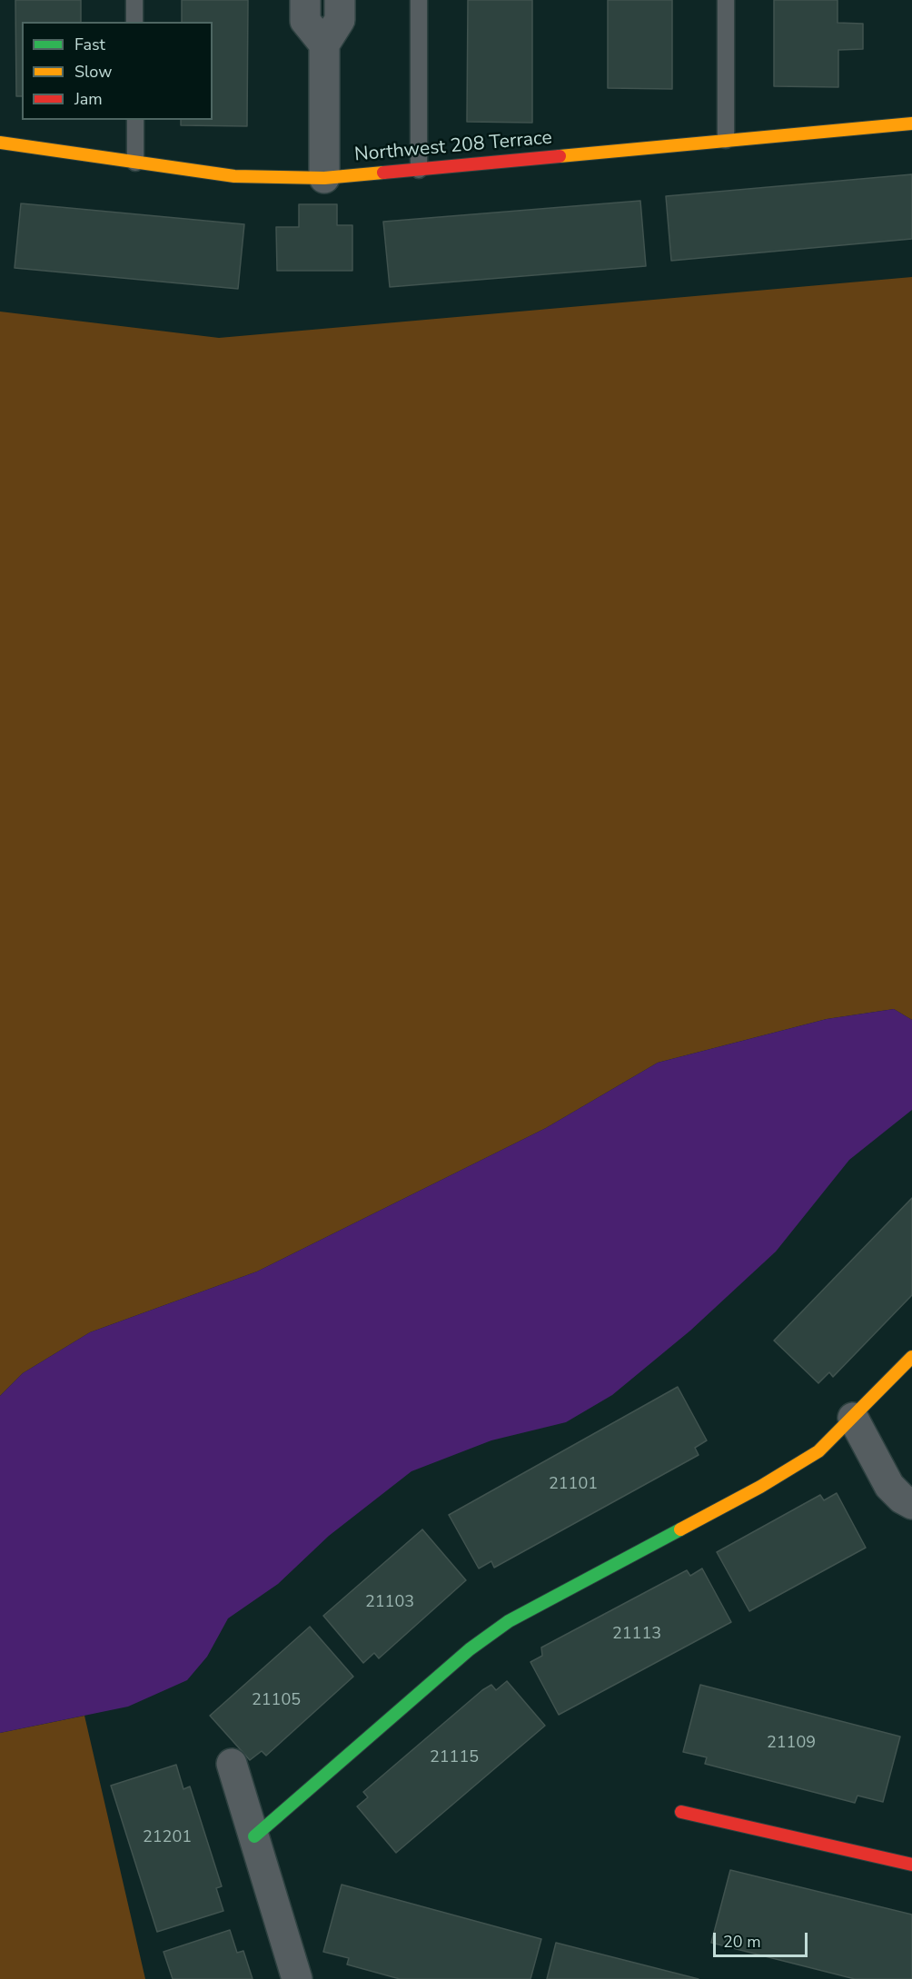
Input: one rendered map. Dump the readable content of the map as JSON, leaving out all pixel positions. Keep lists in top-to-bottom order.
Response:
{
  "streets": {
    "street": ["Northwest 208 Terrace"]
  },
  "house_numbers": [
    "21101",
    "21103",
    "21113",
    "21105",
    "21109",
    "21115",
    "21201"
  ],
  "legend": ["Fast", "Slow", "Jam"],
  "scale_bar": "20 m"
}
